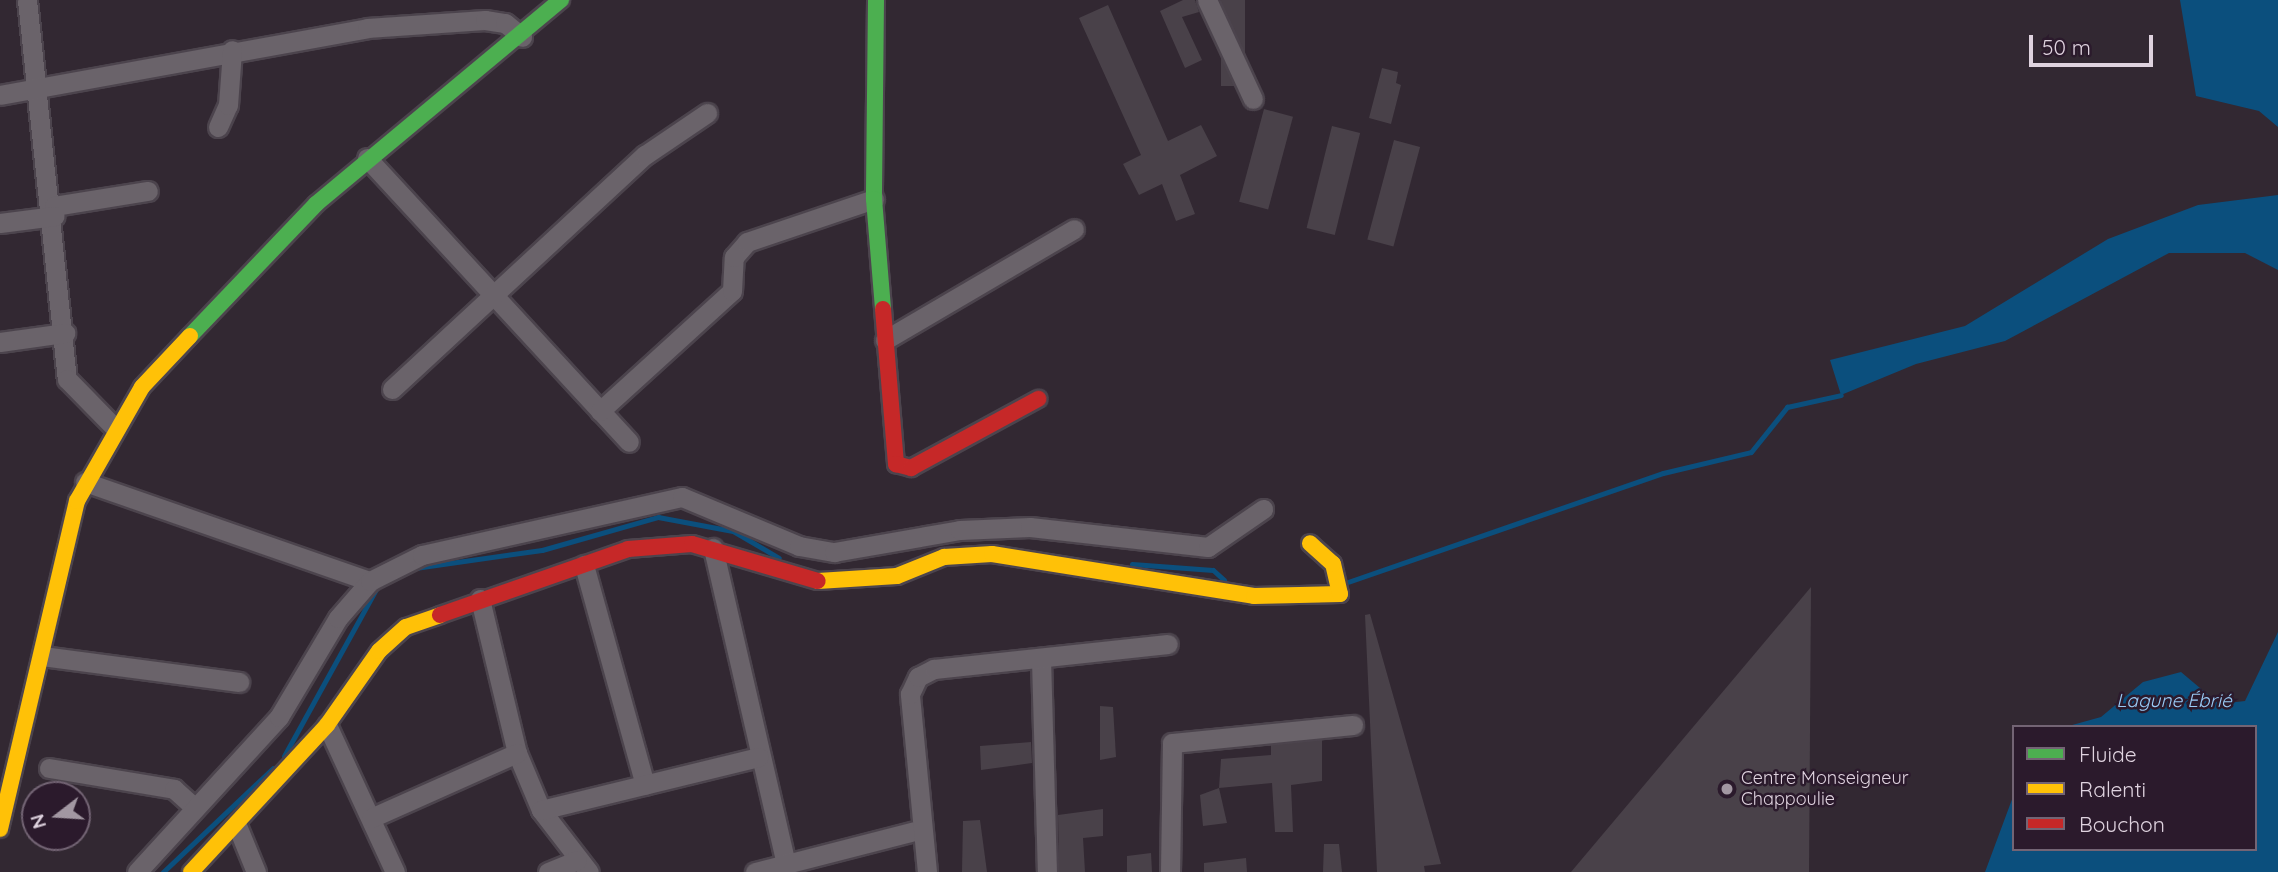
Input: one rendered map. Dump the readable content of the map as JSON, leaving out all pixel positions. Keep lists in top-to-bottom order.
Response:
{
  "water": ["Lagune Ébrié"],
  "places": ["Centre Monseigneur Chappoulie"],
  "legend": ["Fluide", "Ralenti", "Bouchon"],
  "scale_bar": "50 m",
  "north": "left"
}
